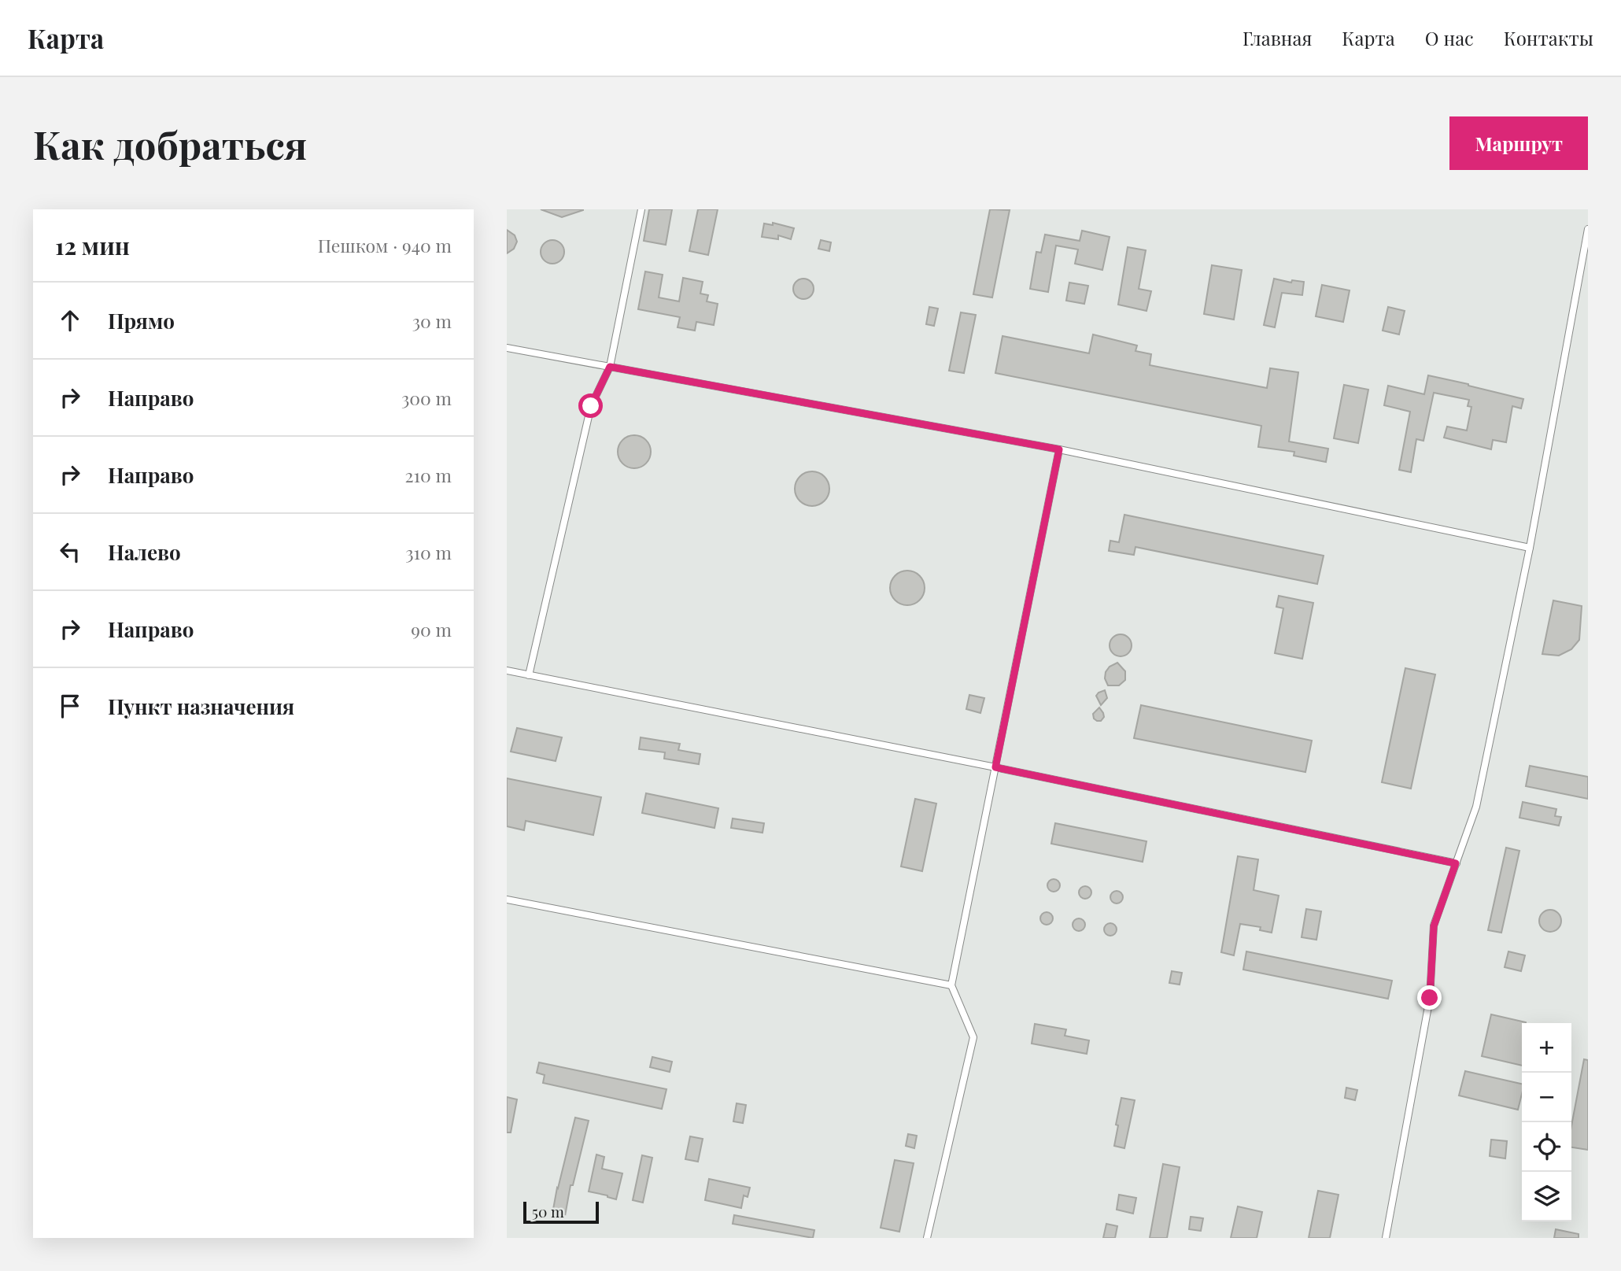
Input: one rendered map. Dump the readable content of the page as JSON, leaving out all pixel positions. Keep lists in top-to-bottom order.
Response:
{
  "scale_bar": "50 m",
  "page": {
    "header": "Карта",
    "nav": [
      "Главная",
      "Карта",
      "О нас",
      "Контакты"
    ],
    "buttons": "Маршрут",
    "title": "Как добраться",
    "heading": ["12 мин", "Пешком · 940 m"],
    "list": [
      ["Прямо", "30 m"],
      ["Направо", "300 m"],
      ["Направо", "210 m"],
      ["Налево", "310 m"],
      ["Направо", "90 m"],
      "Пункт назначения"
    ],
    "map_buttons": ["+", "−"],
    "scale": "50 m"
  }
}
